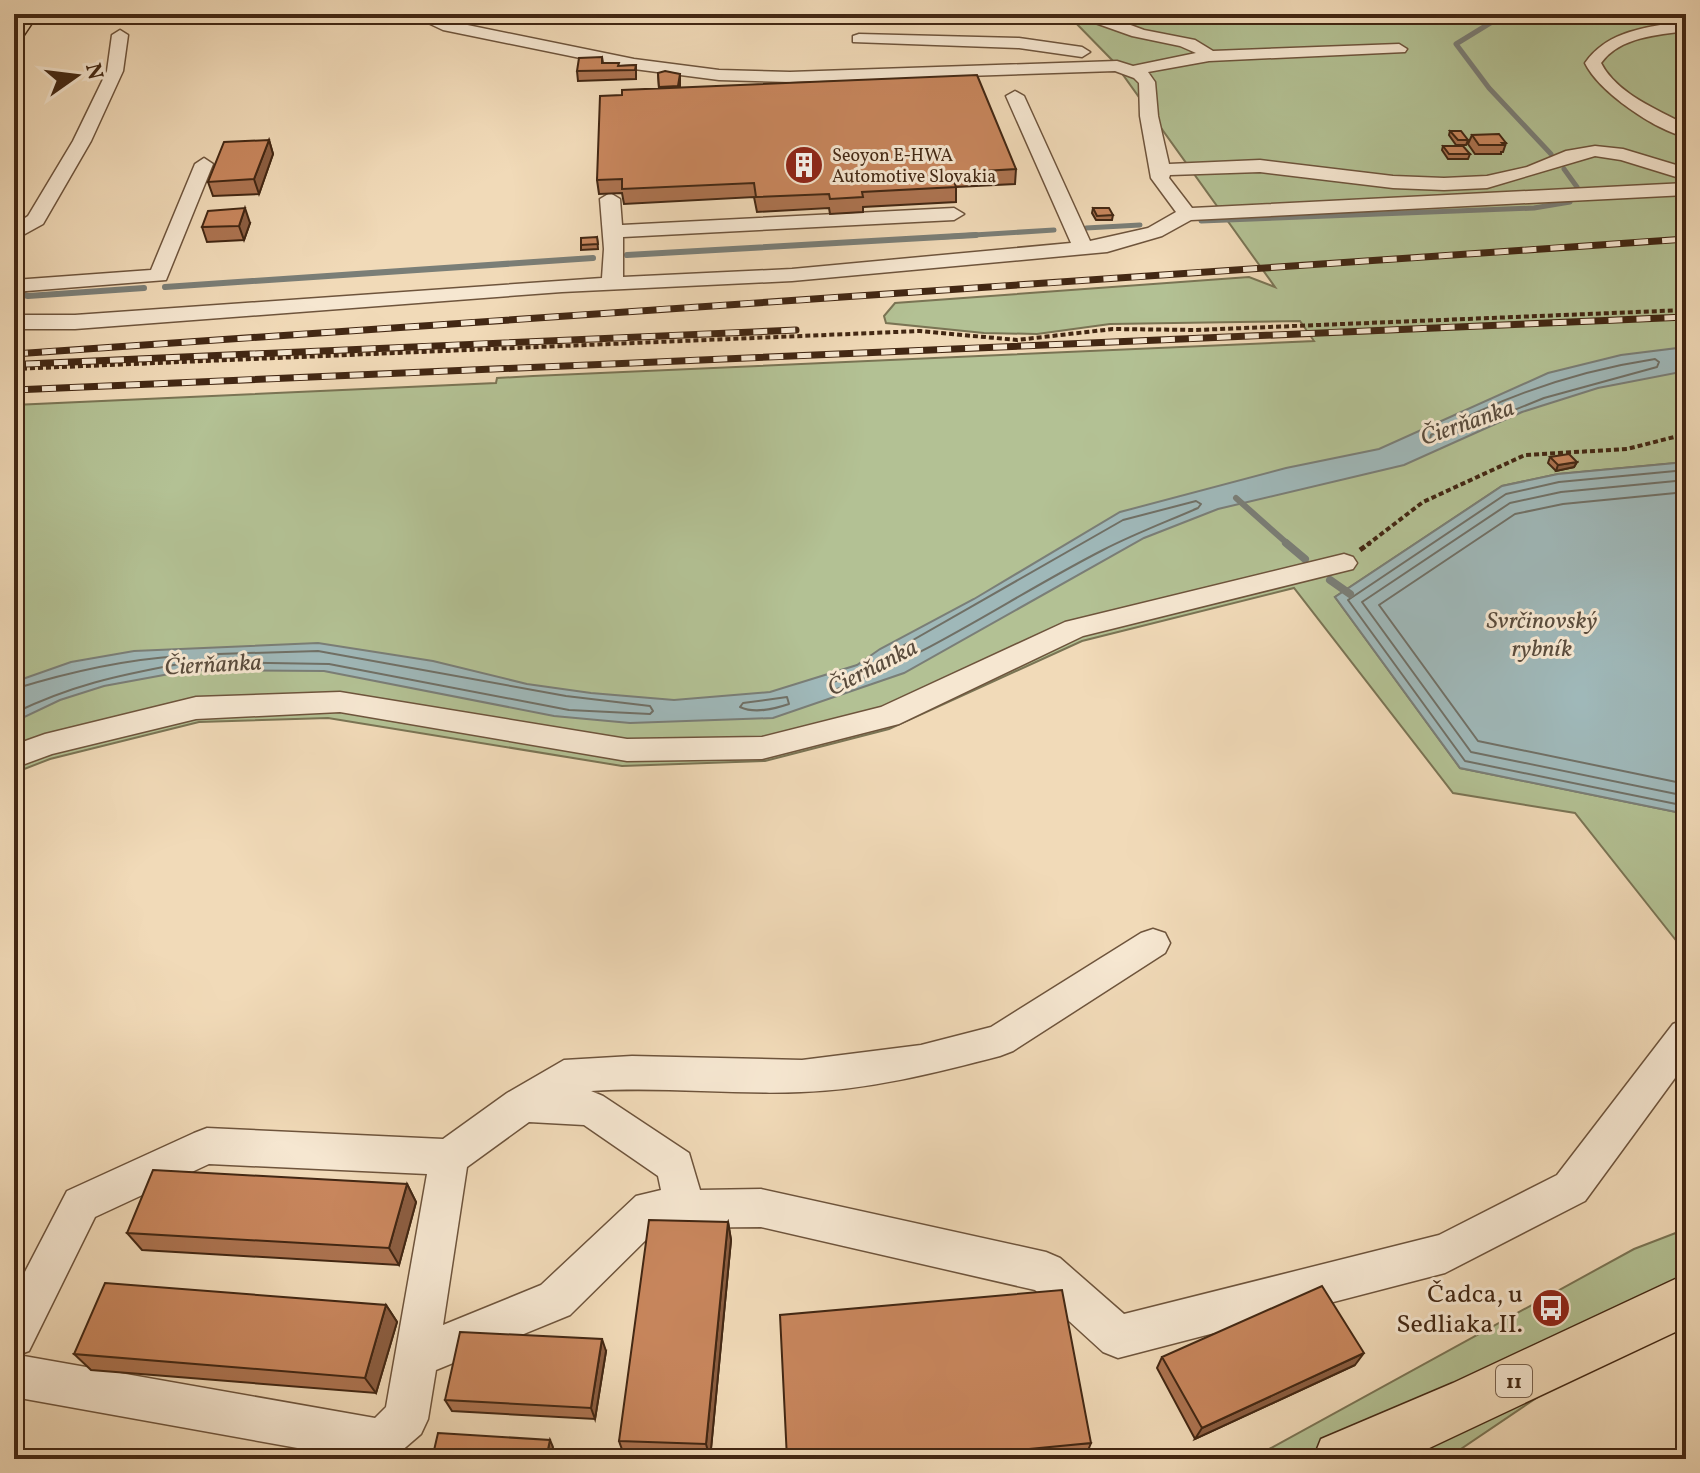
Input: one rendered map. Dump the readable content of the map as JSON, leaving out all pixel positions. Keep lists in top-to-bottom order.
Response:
{
  "streets": {
    "main road": ["11"]
  },
  "water": ["Čierňanka", "Svrčinovský rybník"],
  "places": {
    "building": ["Seoyon E-HWA Automotive Slovakia"],
    "bus stop": ["Čadca, u Sedliaka II."]
  },
  "north": "right"
}
